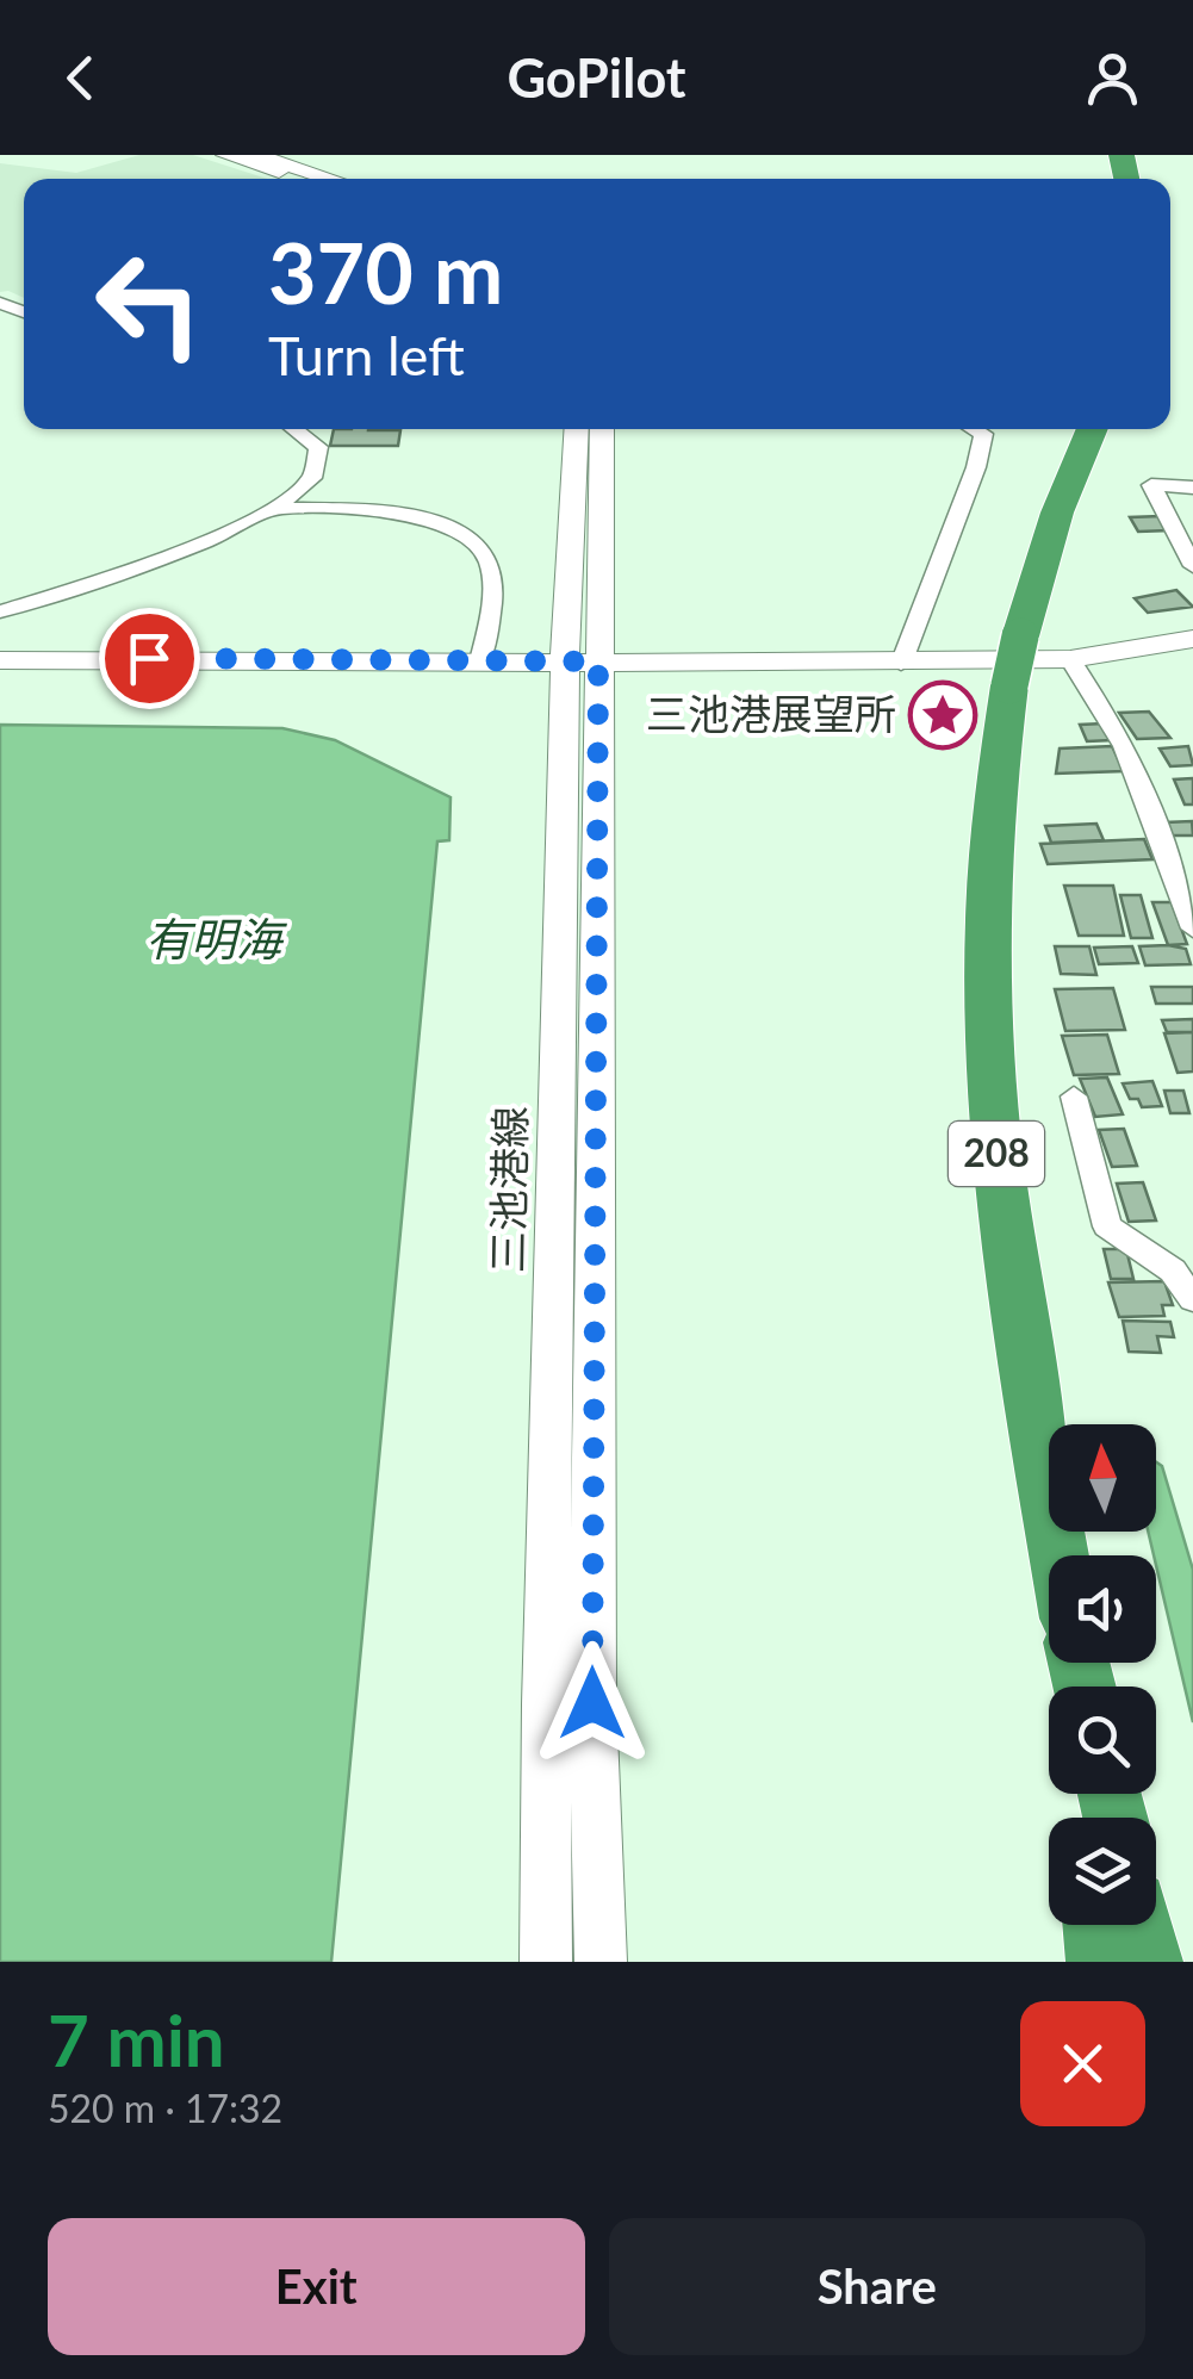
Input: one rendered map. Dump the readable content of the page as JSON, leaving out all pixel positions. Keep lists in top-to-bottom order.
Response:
{
  "streets": {
    "highway": ["208"],
    "main road": ["三池港線"]
  },
  "water": ["有明海"],
  "places": {
    "place": ["三池港展望所"]
  },
  "north": "top",
  "page": {
    "header": "GoPilot",
    "turn": ["370 m", "Turn left"],
    "heading": ["7 min", "520 m · 17:32"],
    "buttons": ["Exit", "Share"]
  }
}
